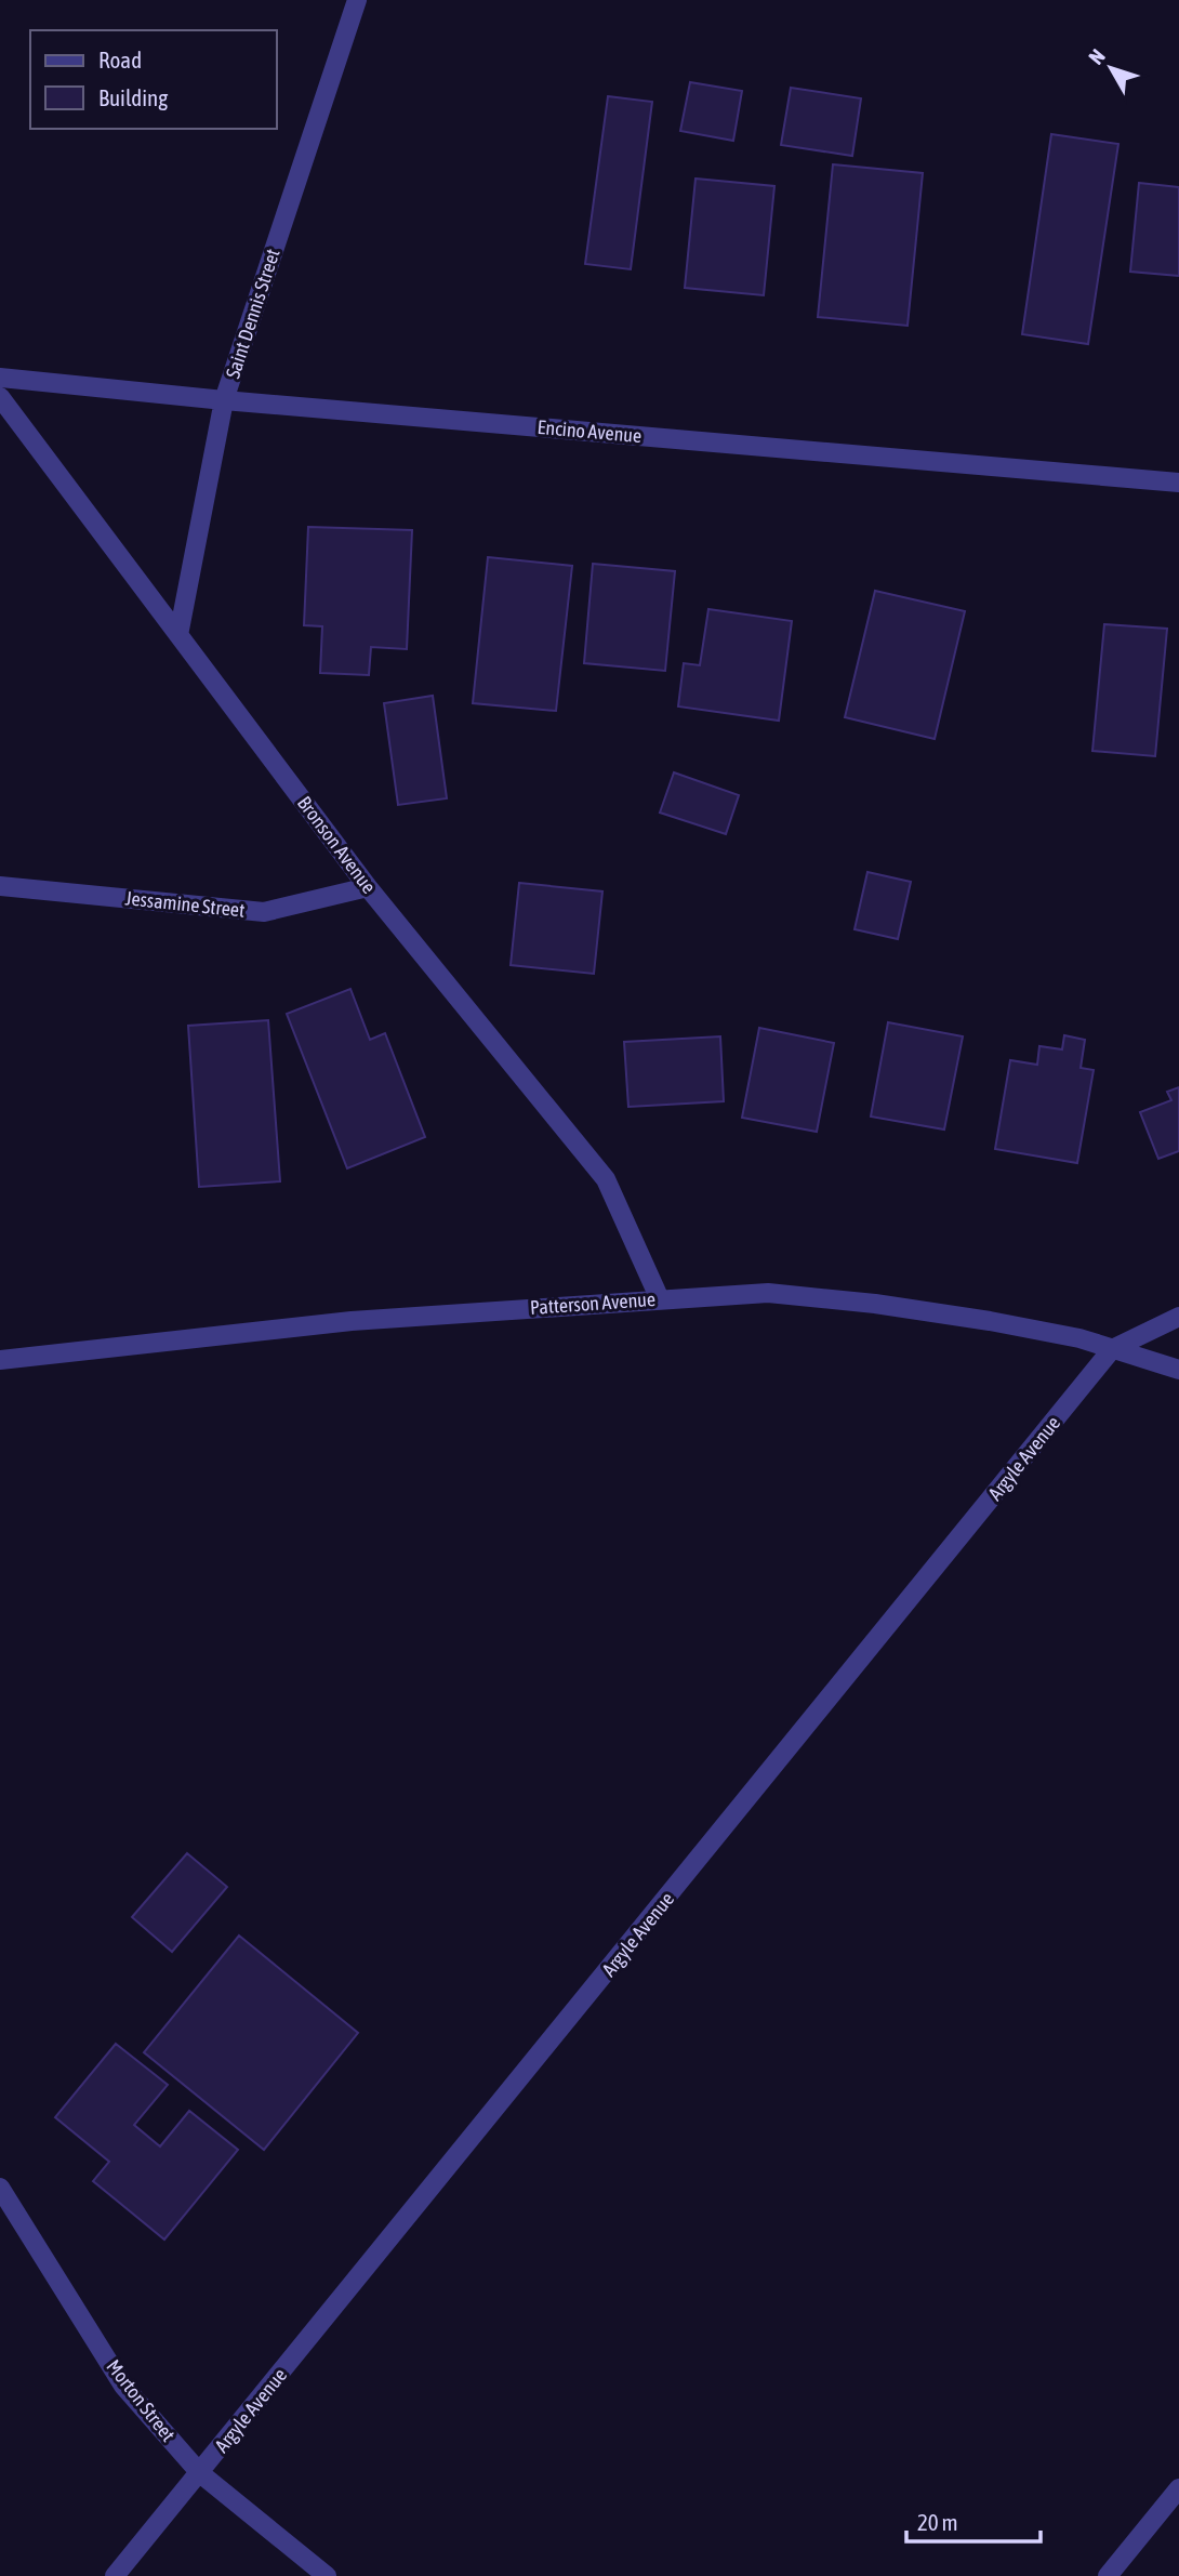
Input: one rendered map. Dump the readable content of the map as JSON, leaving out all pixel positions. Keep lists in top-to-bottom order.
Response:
{
  "streets": {
    "street": [
      "Saint Dennis Street",
      "Encino Avenue",
      "Bronson Avenue",
      "Jessamine Street",
      "Patterson Avenue",
      "Argyle Avenue",
      "Morton Street"
    ]
  },
  "crossings": [
    ["Saint Dennis Street", "Encino Avenue"],
    ["Saint Dennis Street", "Bronson Avenue"],
    ["Bronson Avenue", "Jessamine Street"],
    ["Bronson Avenue", "Patterson Avenue"],
    ["Patterson Avenue", "Argyle Avenue"],
    ["Argyle Avenue", "Morton Street"]
  ],
  "legend": ["Road", "Building"],
  "scale_bar": "20 m",
  "north": "top left"
}
